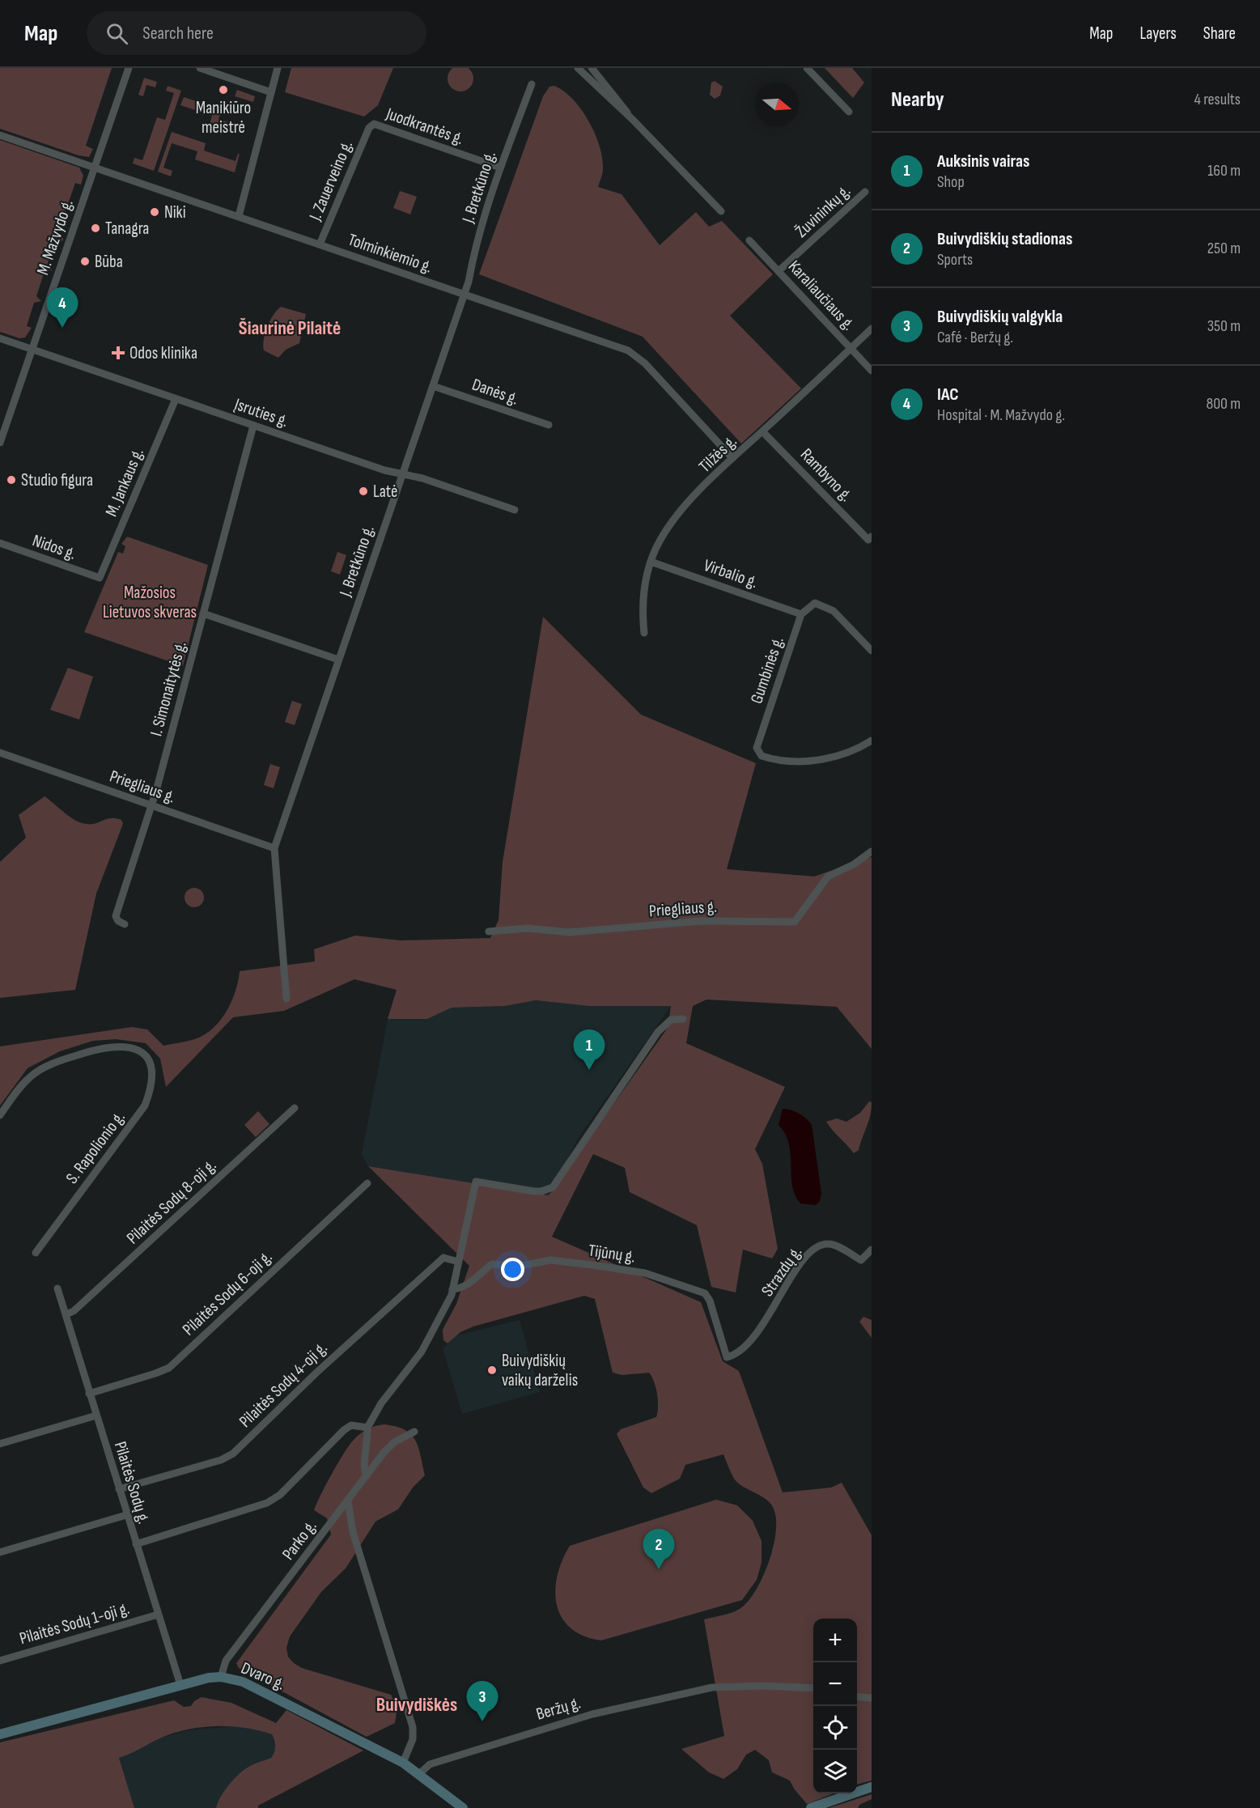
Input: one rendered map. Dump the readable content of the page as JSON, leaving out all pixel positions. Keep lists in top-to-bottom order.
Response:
{
  "streets": {
    "main road": ["Dvaro g."],
    "street": [
      "Juodkrantės g.",
      "J. Zauerveino g.",
      "J. Bretkūno g.",
      "Žuvininkų g.",
      "M. Mažvydo g.",
      "Tolminkiemio g.",
      "Karaliaučiaus g.",
      "Danės g.",
      "Įsruties g.",
      "Tilžės g.",
      "Rambyno g.",
      "M. Jankaus g.",
      "Nidos g.",
      "Virbalio g.",
      "Gumbinės g.",
      "I. Simonaitytės g.",
      "Priegliaus g.",
      "S. Rapolionio g.",
      "Pilaitės Sodų 8-oji g.",
      "Tijūnų g.",
      "Strazdų g.",
      "Pilaitės Sodų 6-oji g.",
      "Pilaitės Sodų 4-oji g.",
      "Pilaitės Sodų g.",
      "Parko g.",
      "Pilaitės Sodų 1-oji g.",
      "Beržų g."
    ]
  },
  "crossings": [
    ["Juodkrantės g.", "J. Zauerveino g."],
    ["Juodkrantės g.", "J. Bretkūno g."],
    ["J. Zauerveino g.", "Tolminkiemio g."],
    ["J. Bretkūno g.", "Tolminkiemio g."],
    ["J. Bretkūno g.", "Danės g."],
    ["J. Bretkūno g.", "Įsruties g."],
    ["J. Bretkūno g.", "Priegliaus g."],
    ["Žuvininkų g.", "Karaliaučiaus g."],
    ["M. Mažvydo g.", "Tolminkiemio g."],
    ["M. Mažvydo g.", "Įsruties g."],
    ["Tolminkiemio g.", "Tilžės g."],
    ["Karaliaučiaus g.", "Tilžės g."],
    ["Įsruties g.", "M. Jankaus g."],
    ["Įsruties g.", "I. Simonaitytės g."],
    ["Tilžės g.", "Rambyno g."],
    ["Tilžės g.", "Virbalio g."],
    ["M. Jankaus g.", "Nidos g."],
    ["Virbalio g.", "Gumbinės g."],
    ["I. Simonaitytės g.", "Priegliaus g."],
    ["Pilaitės Sodų 8-oji g.", "Pilaitės Sodų g."],
    ["Tijūnų g.", "Strazdų g."],
    ["Pilaitės Sodų 6-oji g.", "Pilaitės Sodų g."],
    ["Pilaitės Sodų 4-oji g.", "Pilaitės Sodų g."],
    ["Pilaitės Sodų g.", "Pilaitės Sodų 1-oji g."],
    ["Pilaitės Sodų g.", "Dvaro g."],
    ["Parko g.", "Dvaro g."],
    ["Dvaro g.", "Beržų g."]
  ],
  "districts": ["Šiaurinė Pilaitė", "Buivydiškės"],
  "parks": ["Mažosios Lietuvos skveras"],
  "places": {
    "other": [
      "Manikiūro meistrė",
      "Niki",
      "Tanagra",
      "Būba",
      "Studio figura",
      "Latė",
      "Buivydiškių vaikų darželis"
    ],
    "health": ["Odos klinika"]
  },
  "north": "right",
  "page": {
    "header": "Map",
    "search": "Search here",
    "nav": ["Map", "Layers", "Share"],
    "heading": ["Nearby", "4 results"],
    "list": [
      {
        "mark": "1",
        "name": "Auksinis vairas",
        "note": "Shop",
        "value": "160 m"
      },
      {
        "mark": "2",
        "name": "Buivydiškių stadionas",
        "note": "Sports",
        "value": "250 m"
      },
      {
        "mark": "3",
        "name": "Buivydiškių valgykla",
        "note": "Café · Beržų g.",
        "value": "350 m"
      },
      {
        "mark": "4",
        "name": "IAC",
        "note": "Hospital · M. Mažvydo g.",
        "value": "800 m"
      }
    ],
    "pins": [
      "4",
      "1",
      "2",
      "3"
    ],
    "map_buttons": ["+", "−"]
  }
}
